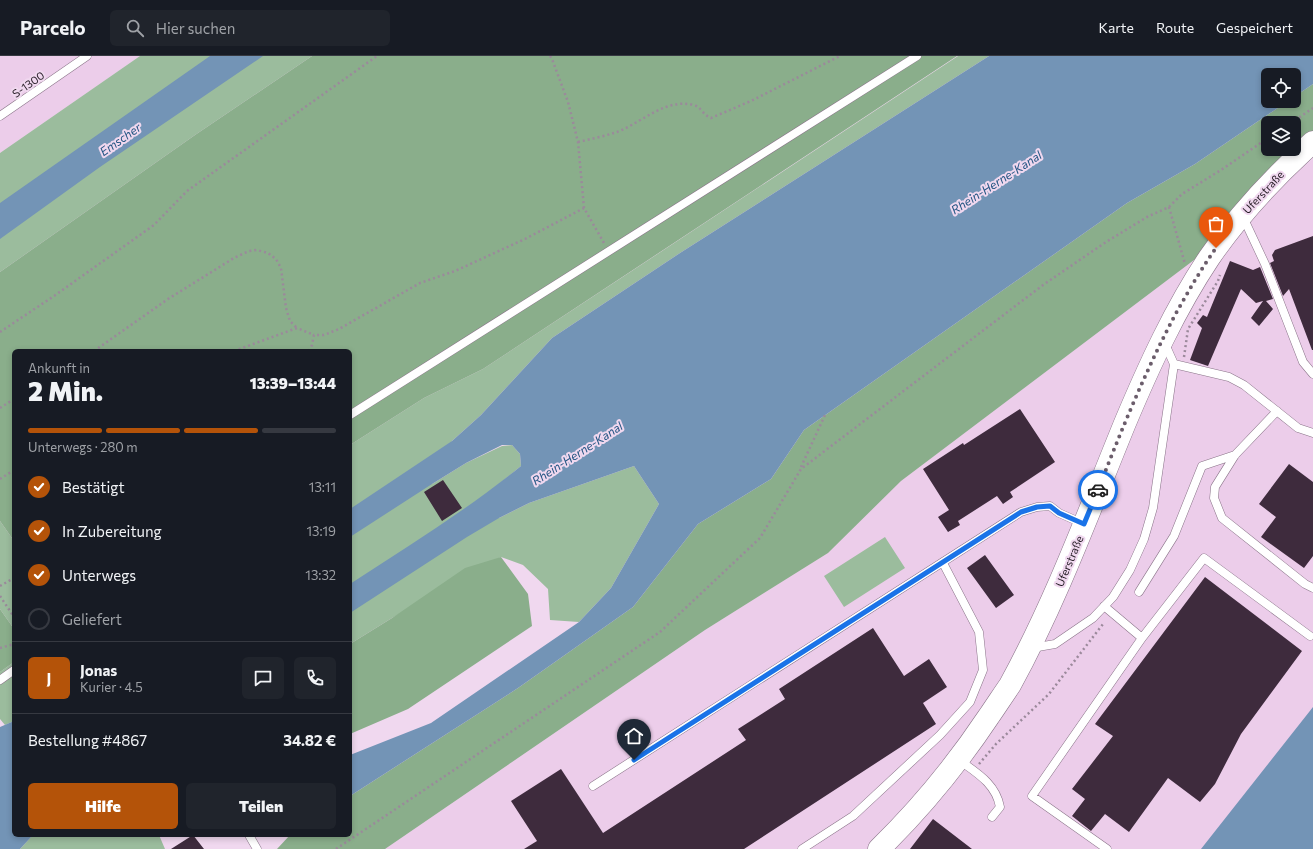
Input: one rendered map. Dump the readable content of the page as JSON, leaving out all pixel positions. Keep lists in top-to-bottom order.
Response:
{
  "streets": {
    "main road": ["Uferstraße"],
    "lane": ["S-1300"]
  },
  "water": ["Emscher", "Rhein-Herne-Kanal"],
  "page": {
    "header": "Parcelo",
    "search": "Hier suchen",
    "nav": ["Karte", "Route", "Gespeichert"],
    "heading": ["2 Min.", "Ankunft in", "13:39–13:44"],
    "panel": [
      "Jonas",
      "Kurier · 4.5",
      "Bestellung #4867",
      "34.82 €"
    ],
    "bar": "Unterwegs · 280 m",
    "list": [
      ["Bestätigt", "13:11"],
      ["In Zubereitung", "13:19"],
      ["Unterwegs", "13:32"],
      "Geliefert"
    ],
    "round": "J",
    "buttons": ["Hilfe", "Teilen"]
  }
}
